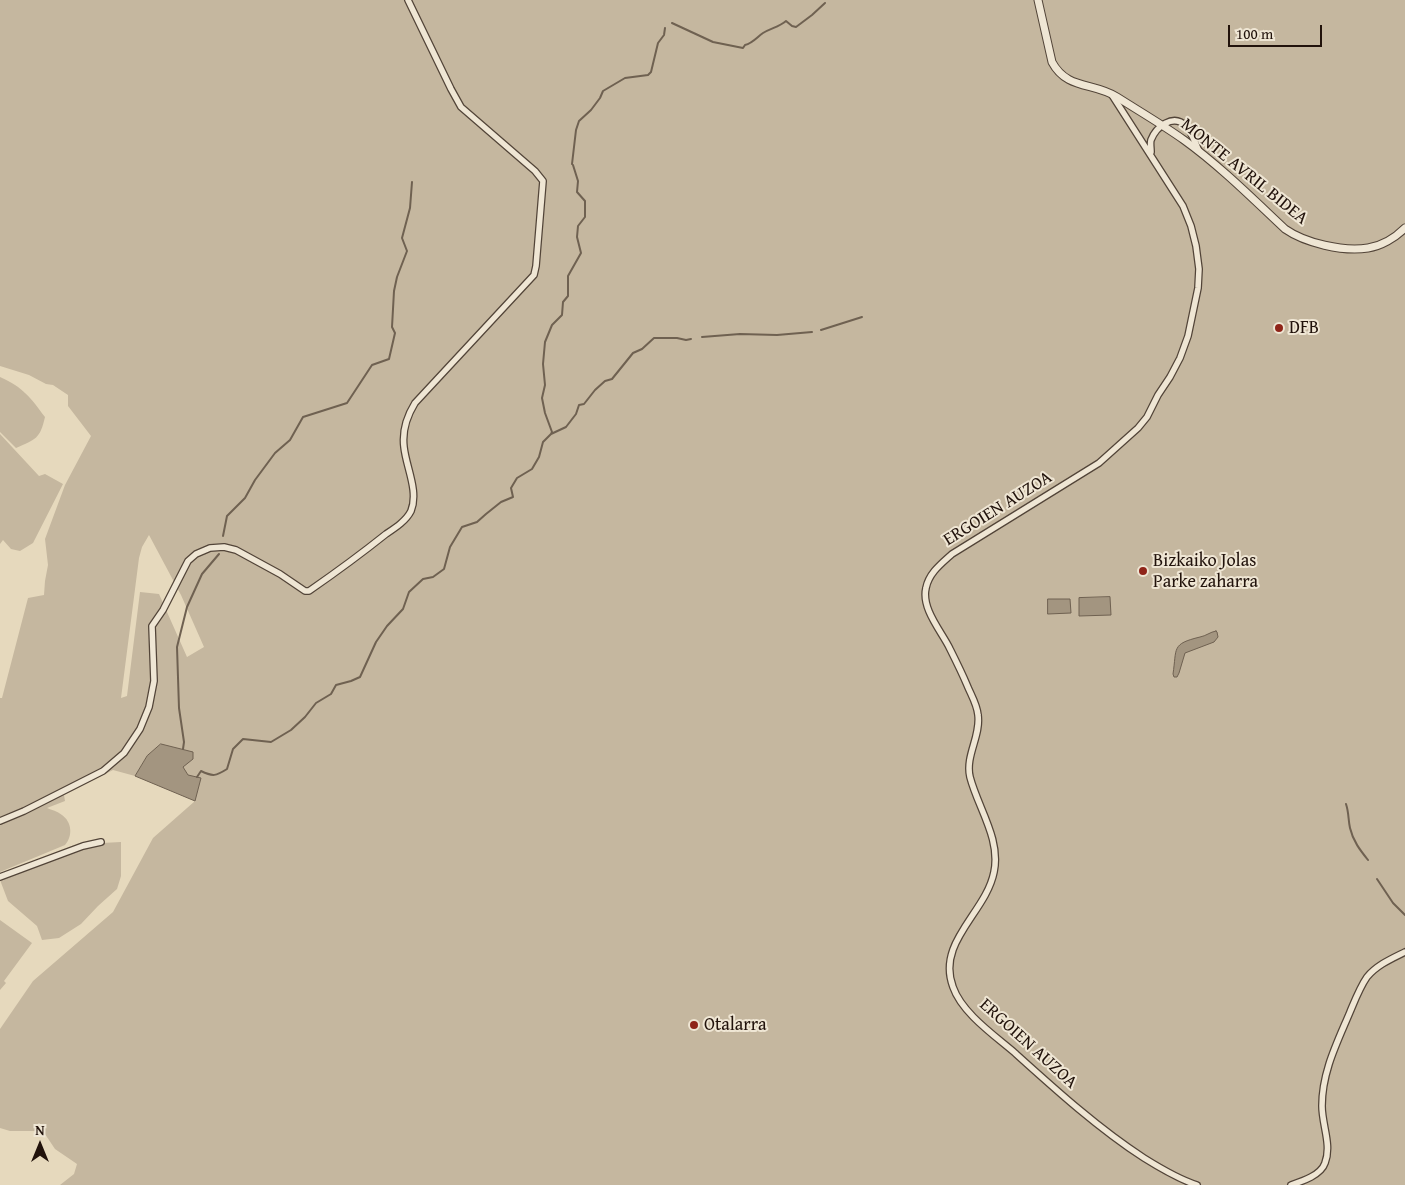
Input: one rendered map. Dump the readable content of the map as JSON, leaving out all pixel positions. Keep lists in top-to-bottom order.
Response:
{
  "streets": {
    "street": ["MONTE AVRIL BIDEA", "ERGOIEN AUZOA"]
  },
  "crossings": [
    ["MONTE AVRIL BIDEA", "ERGOIEN AUZOA"]
  ],
  "places": ["DFB", "Bizkaiko Jolas Parke zaharra", "Otalarra"],
  "scale_bar": "100 m",
  "north": "top"
}
